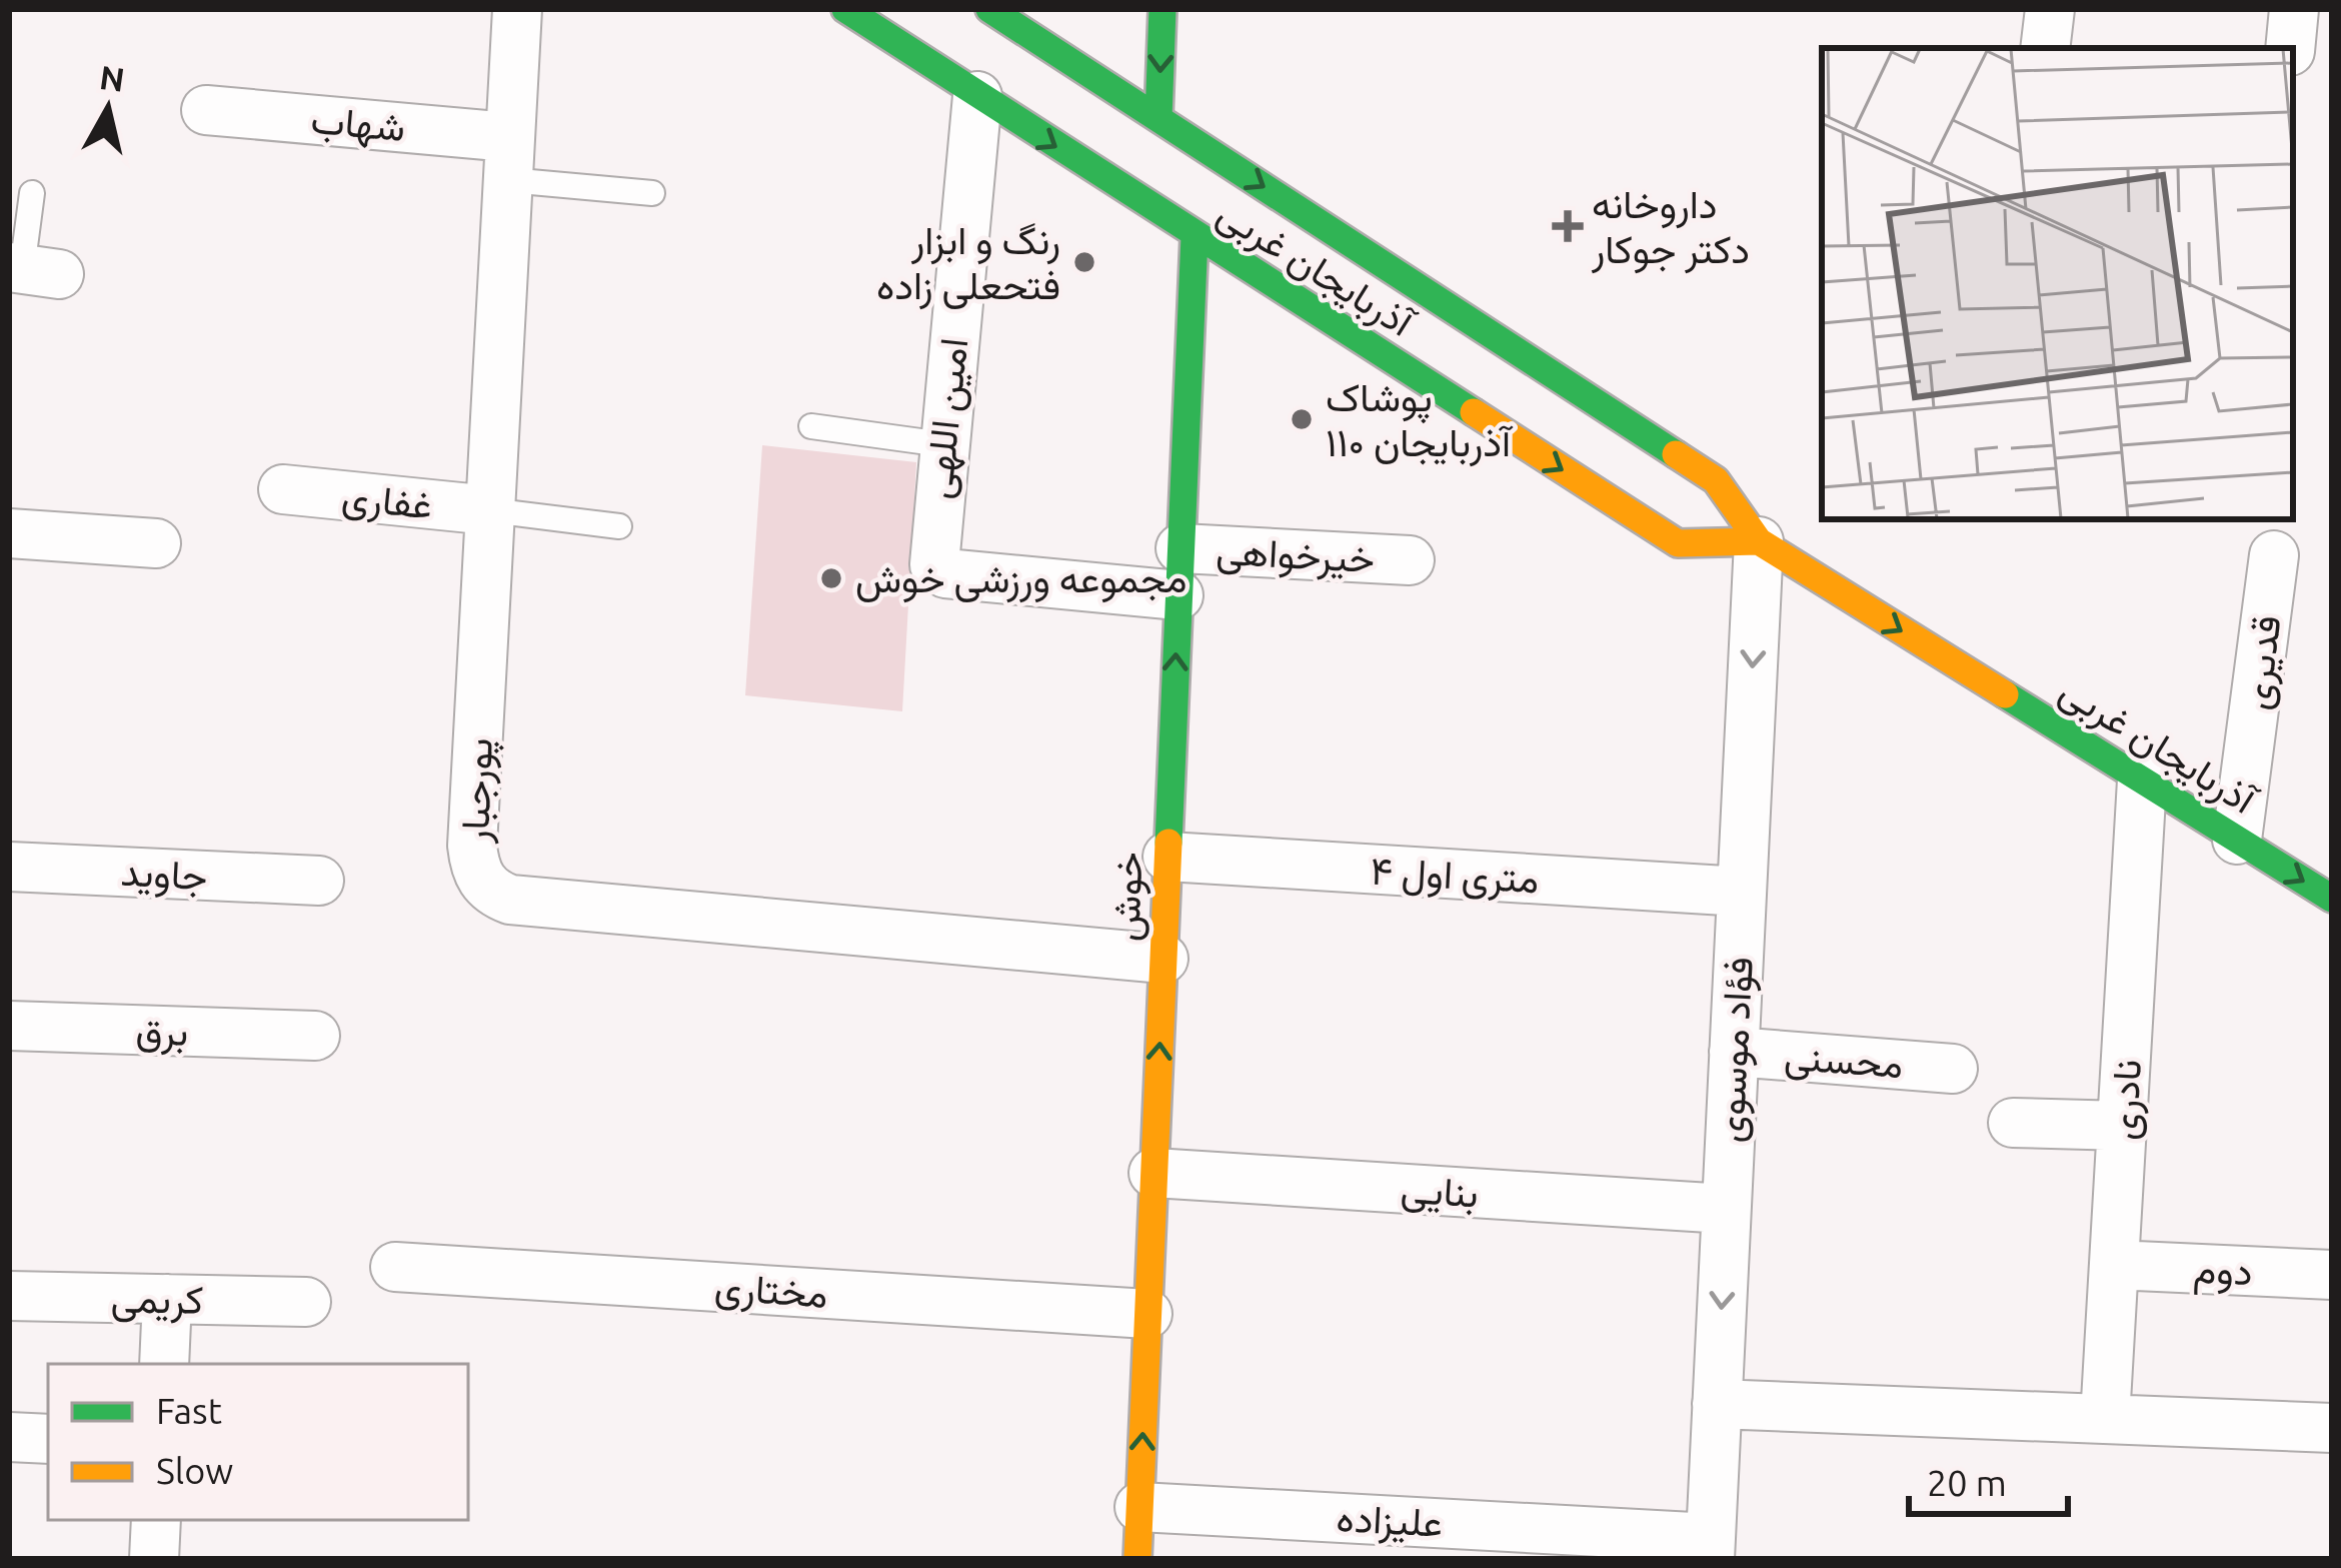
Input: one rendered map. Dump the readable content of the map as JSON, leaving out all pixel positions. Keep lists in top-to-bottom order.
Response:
{
  "streets": {
    "main road": ["آذربایجان غربی", "خوش"],
    "street": [
      "شهاب",
      "امین اللهی",
      "غفاری",
      "خیرخواهی",
      "قدیری",
      "پورجبار",
      "جاوید",
      "۴ متری اول",
      "برق",
      "فؤاد موسوی",
      "محسنی",
      "نادری",
      "بنایی",
      "دوم",
      "مختاری",
      "کریمی",
      "علیزاده"
    ]
  },
  "crossings": [
    ["شهاب", "پورجبار"],
    ["آذربایجان غربی", "امین اللهی"],
    ["آذربایجان غربی", "قدیری"],
    ["آذربایجان غربی", "خوش"],
    ["آذربایجان غربی", "فؤاد موسوی"],
    ["آذربایجان غربی", "نادری"],
    ["امین اللهی", "خیرخواهی"],
    ["امین اللهی", "خوش"],
    ["غفاری", "پورجبار"],
    ["خیرخواهی", "خوش"],
    ["پورجبار", "خوش"],
    ["۴ متری اول", "خوش"],
    ["۴ متری اول", "فؤاد موسوی"],
    ["خوش", "بنایی"],
    ["خوش", "مختاری"],
    ["خوش", "علیزاده"],
    ["فؤاد موسوی", "محسنی"],
    ["فؤاد موسوی", "بنایی"],
    ["فؤاد موسوی", "علیزاده"],
    ["نادری", "دوم"]
  ],
  "one_way": ["آذربایجان غربی", "خوش", "فؤاد موسوی"],
  "places": {
    "health": ["داروخانه دکتر جوکار"],
    "other": ["رنگ و ابزار فتحعلی زاده", "پوشاک آذربایجان ۱۱۰", "مجموعه ورزشی خوش"]
  },
  "legend": ["Fast", "Slow"],
  "scale_bar": "20 m",
  "north": "top"
}
